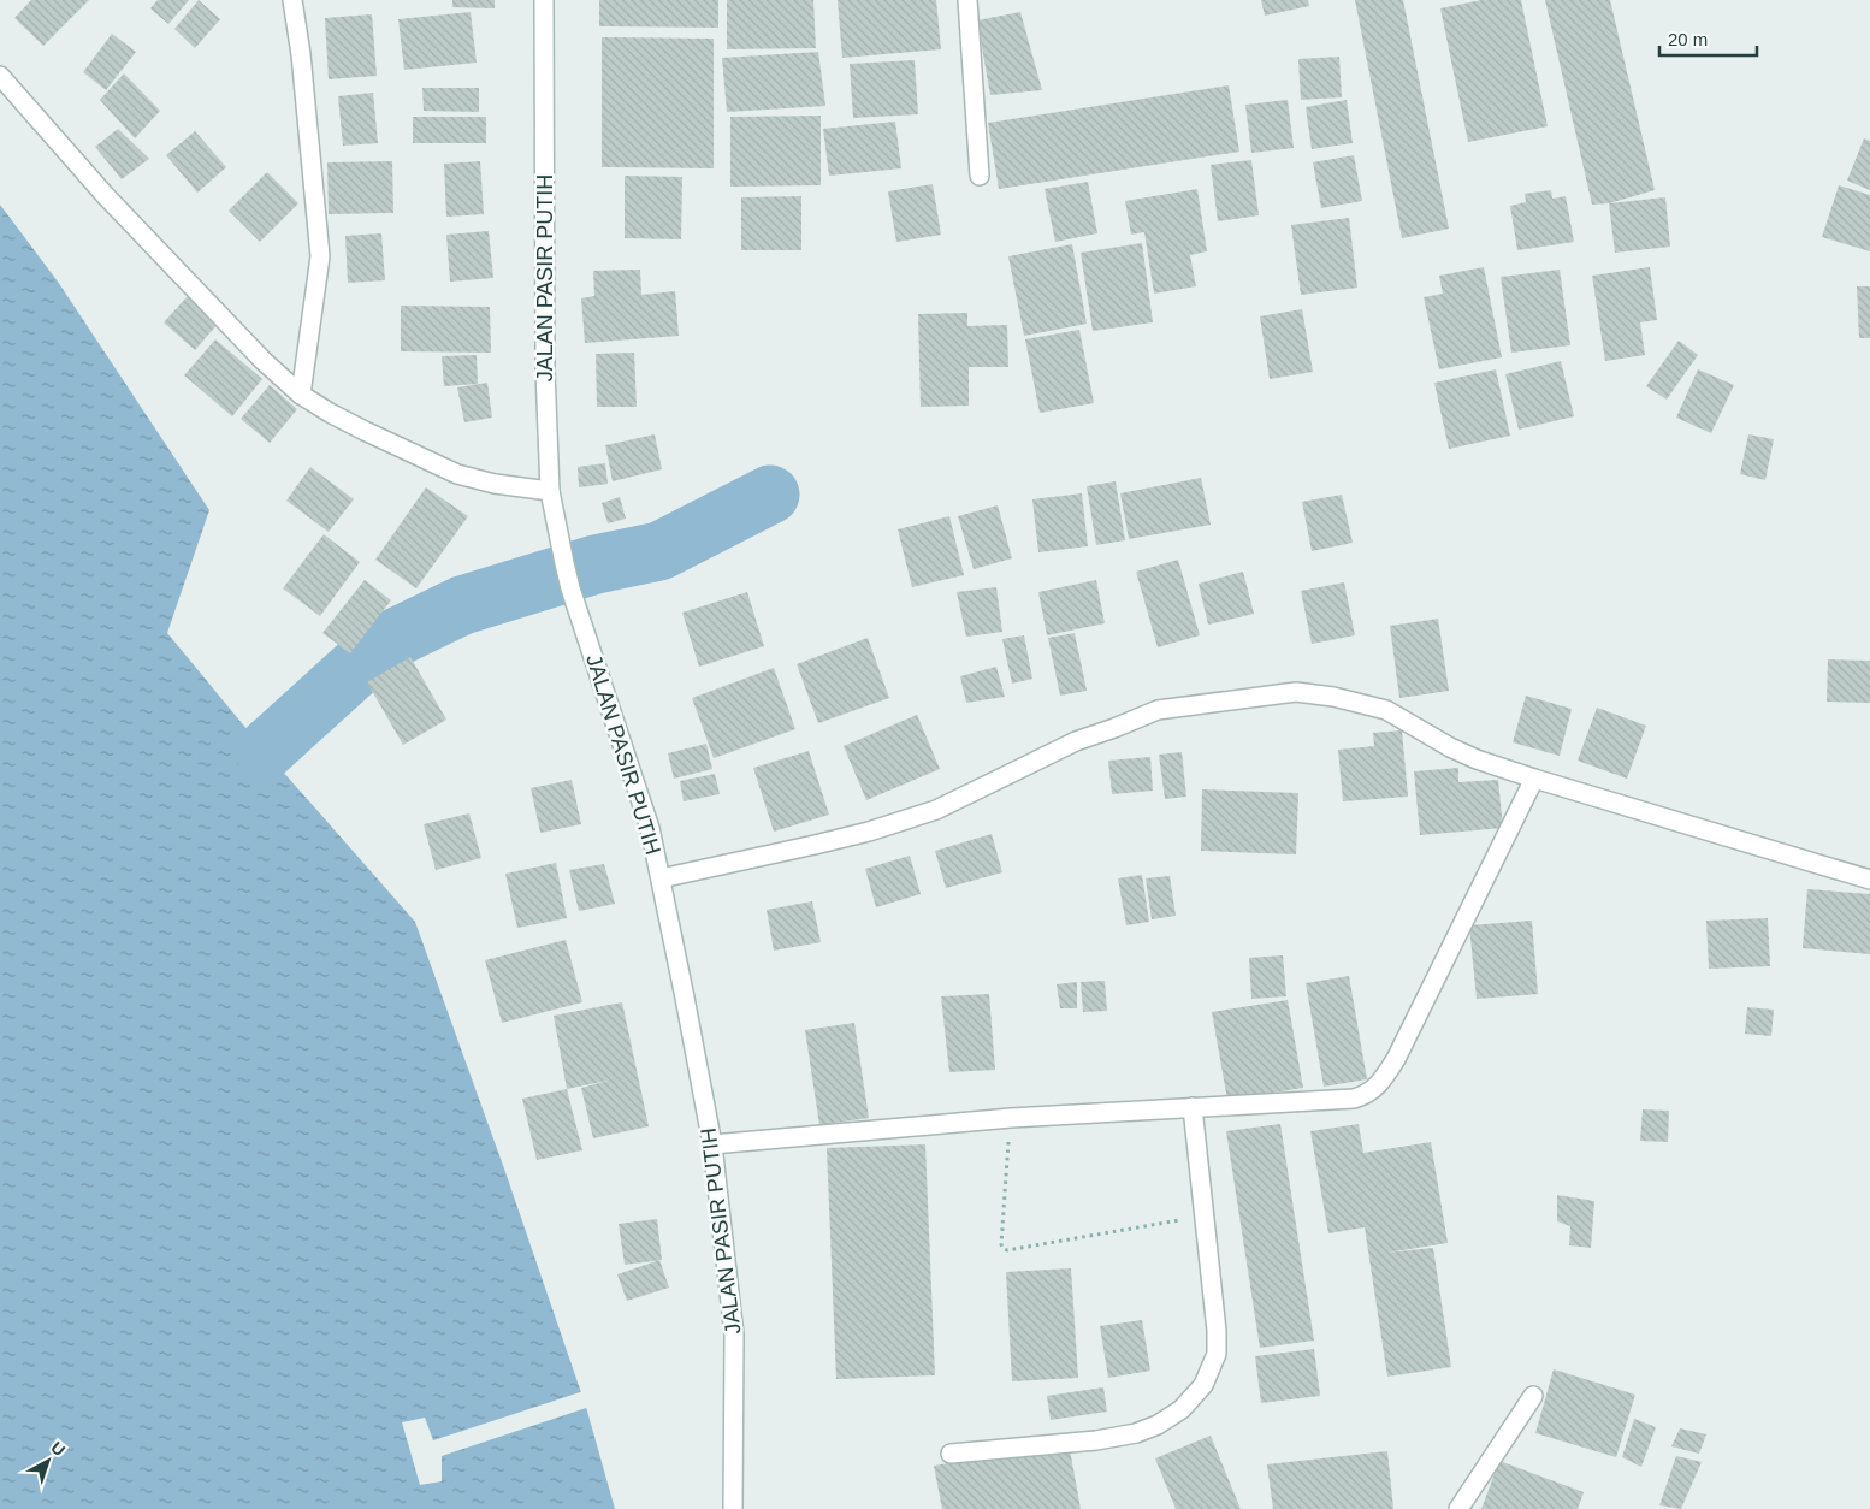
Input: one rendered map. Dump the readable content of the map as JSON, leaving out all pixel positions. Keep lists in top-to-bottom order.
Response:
{
  "streets": {
    "street": ["JALAN PASIR PUTIH"]
  },
  "scale_bar": "20 m",
  "north": "top right"
}
